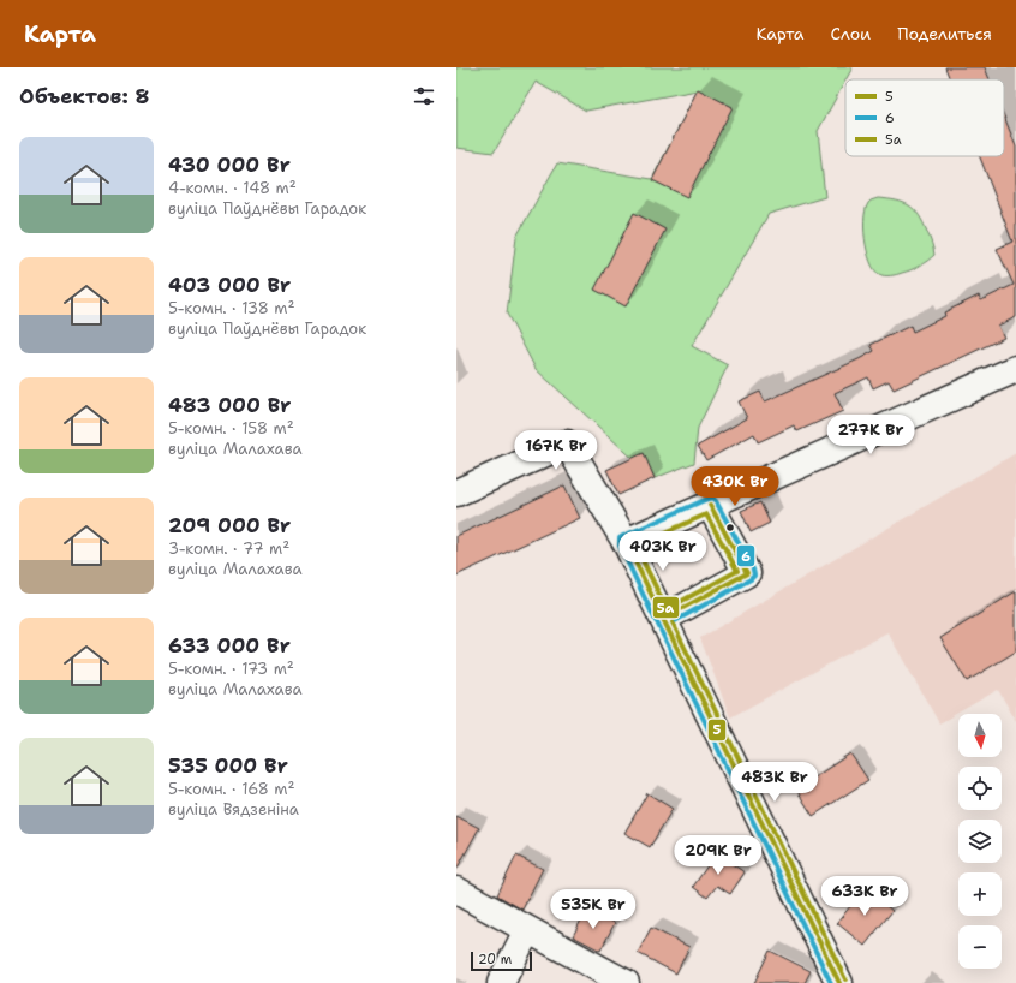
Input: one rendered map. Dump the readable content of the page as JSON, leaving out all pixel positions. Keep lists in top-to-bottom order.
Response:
{
  "lines": ["transit line 6", "transit line 5", "transit line 5а"],
  "legend": ["5", "6", "5а"],
  "scale_bar": "20 m",
  "north": "bottom",
  "page": {
    "header": "Карта",
    "nav": ["Карта", "Слои", "Поделиться"],
    "heading": "Объектов: 8",
    "list": [
      {
        "name": "430 000 Br",
        "note": "4-комн. · 148 m² · вуліца Паўднёвы Гарадок"
      },
      {
        "name": "403 000 Br",
        "note": "5-комн. · 138 m² · вуліца Паўднёвы Гарадок"
      },
      {
        "name": "483 000 Br",
        "note": "5-комн. · 158 m² · вуліца Малахава"
      },
      {
        "name": "209 000 Br",
        "note": "3-комн. · 77 m² · вуліца Малахава"
      },
      {
        "name": "633 000 Br",
        "note": "5-комн. · 173 m² · вуліца Малахава"
      },
      {
        "name": "535 000 Br",
        "note": "5-комн. · 168 m² · вуліца Вядзеніна"
      }
    ],
    "price": [
      "277K Br",
      "167K Br",
      "430K Br",
      "403K Br",
      "483K Br",
      "209K Br",
      "633K Br",
      "535K Br"
    ],
    "map_buttons": ["+", "−"],
    "scale": "20 m"
  }
}
